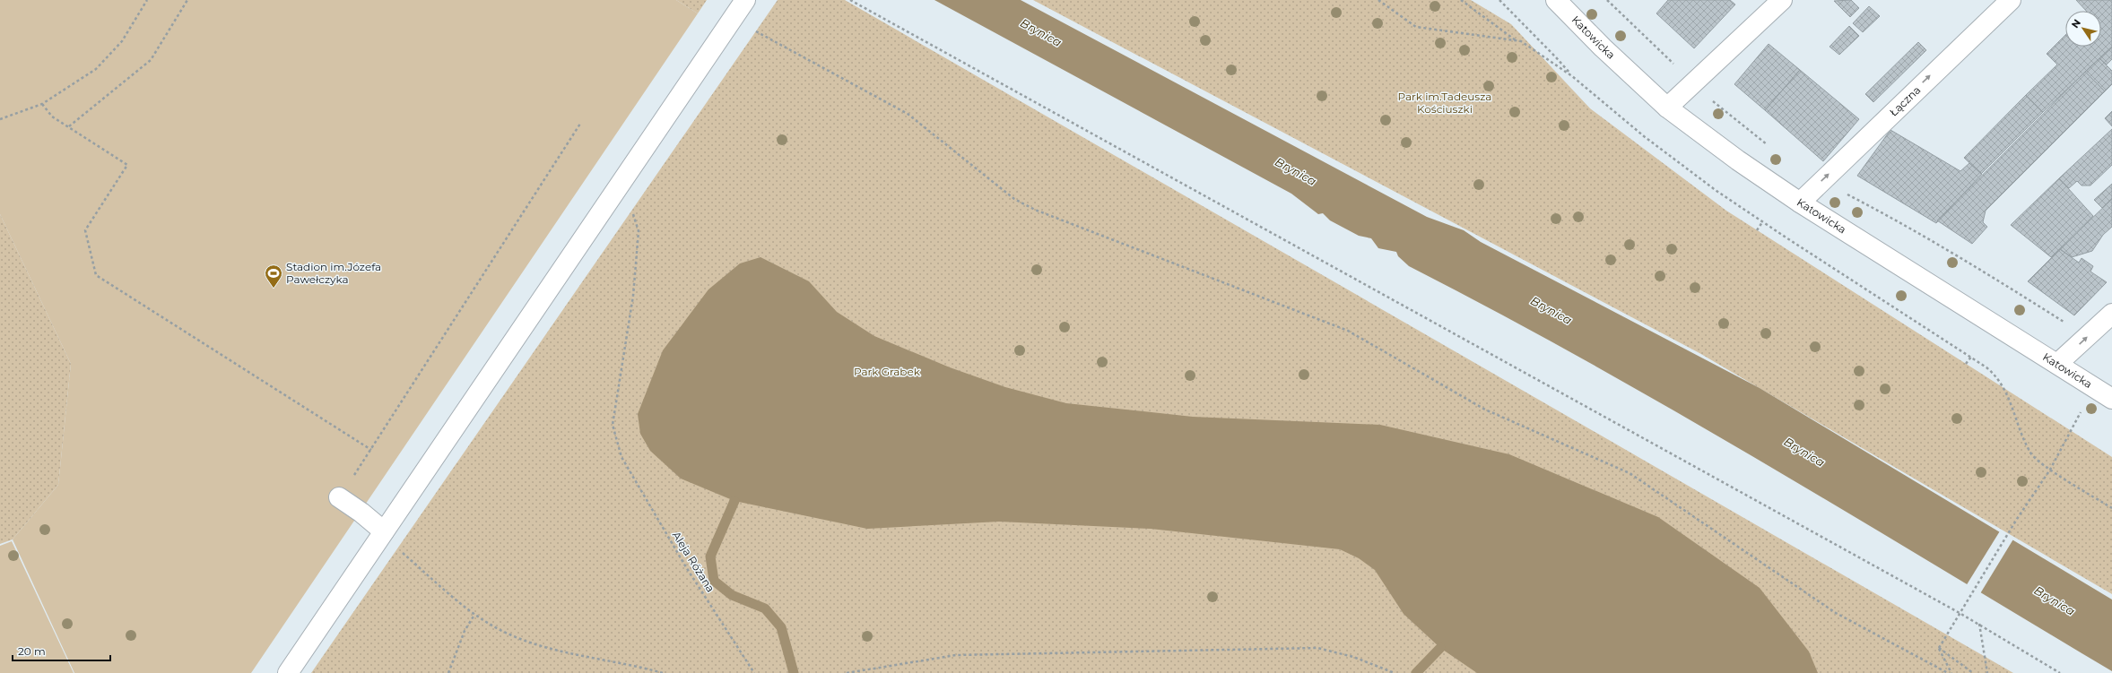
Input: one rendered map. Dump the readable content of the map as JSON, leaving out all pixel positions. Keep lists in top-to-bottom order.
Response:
{
  "streets": {
    "street": ["Katowicka", "Łączna"],
    "path": ["Aleja Różana"]
  },
  "crossings": [
    ["Katowicka", "Łączna"]
  ],
  "water": ["Brynica"],
  "parks": ["Park im.Tadeusza Kościuszki", "Park Grabek"],
  "places": {
    "sports": ["Stadion im.Józefa Pawełczyka"]
  },
  "scale_bar": "20 m",
  "north": "top left"
}
